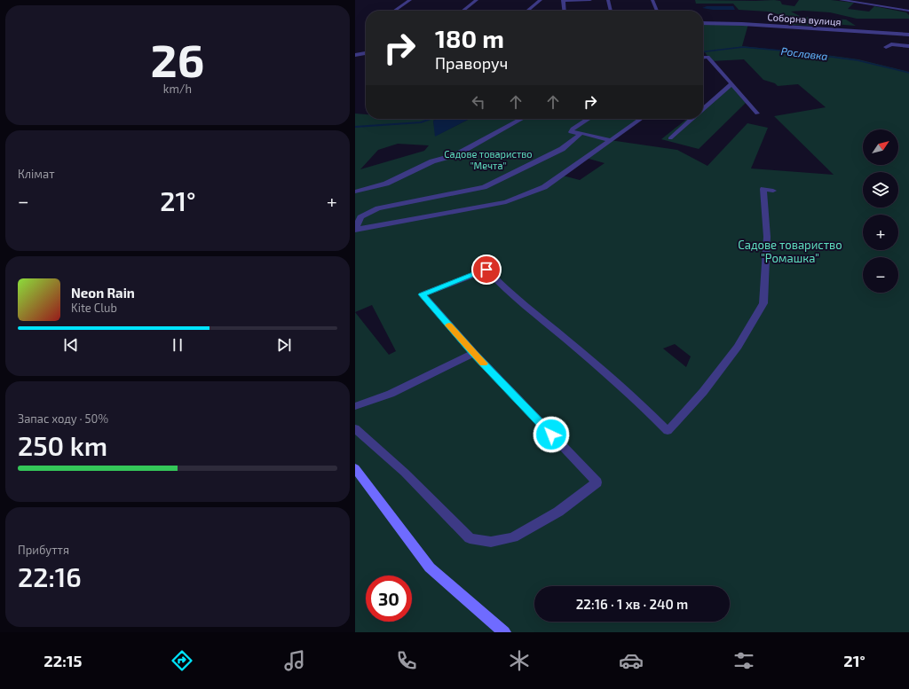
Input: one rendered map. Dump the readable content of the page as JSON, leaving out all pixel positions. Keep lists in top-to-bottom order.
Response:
{
  "streets": {
    "street": ["Соборна вулиця"]
  },
  "water": ["Рославка"],
  "parks": ["Садове товариство \"Мечта\"", "Садове товариство \"Ромашка\""],
  "north": "top right",
  "page": {
    "tile": [
      ["26", "km/h"],
      "Клімат",
      ["Запас ходу · 50%", "250 km"],
      ["Прибуття", "22:16"]
    ],
    "turn": ["180 m", "Праворуч"],
    "map_buttons": ["+", "−"],
    "heat": ["−", "21°", "+"],
    "song": ["Neon Rain", "Kite Club"],
    "limit": "30",
    "trip": "22:16 · 1 хв · 240 m",
    "tabs": ["22:15", "21°"]
  }
}
